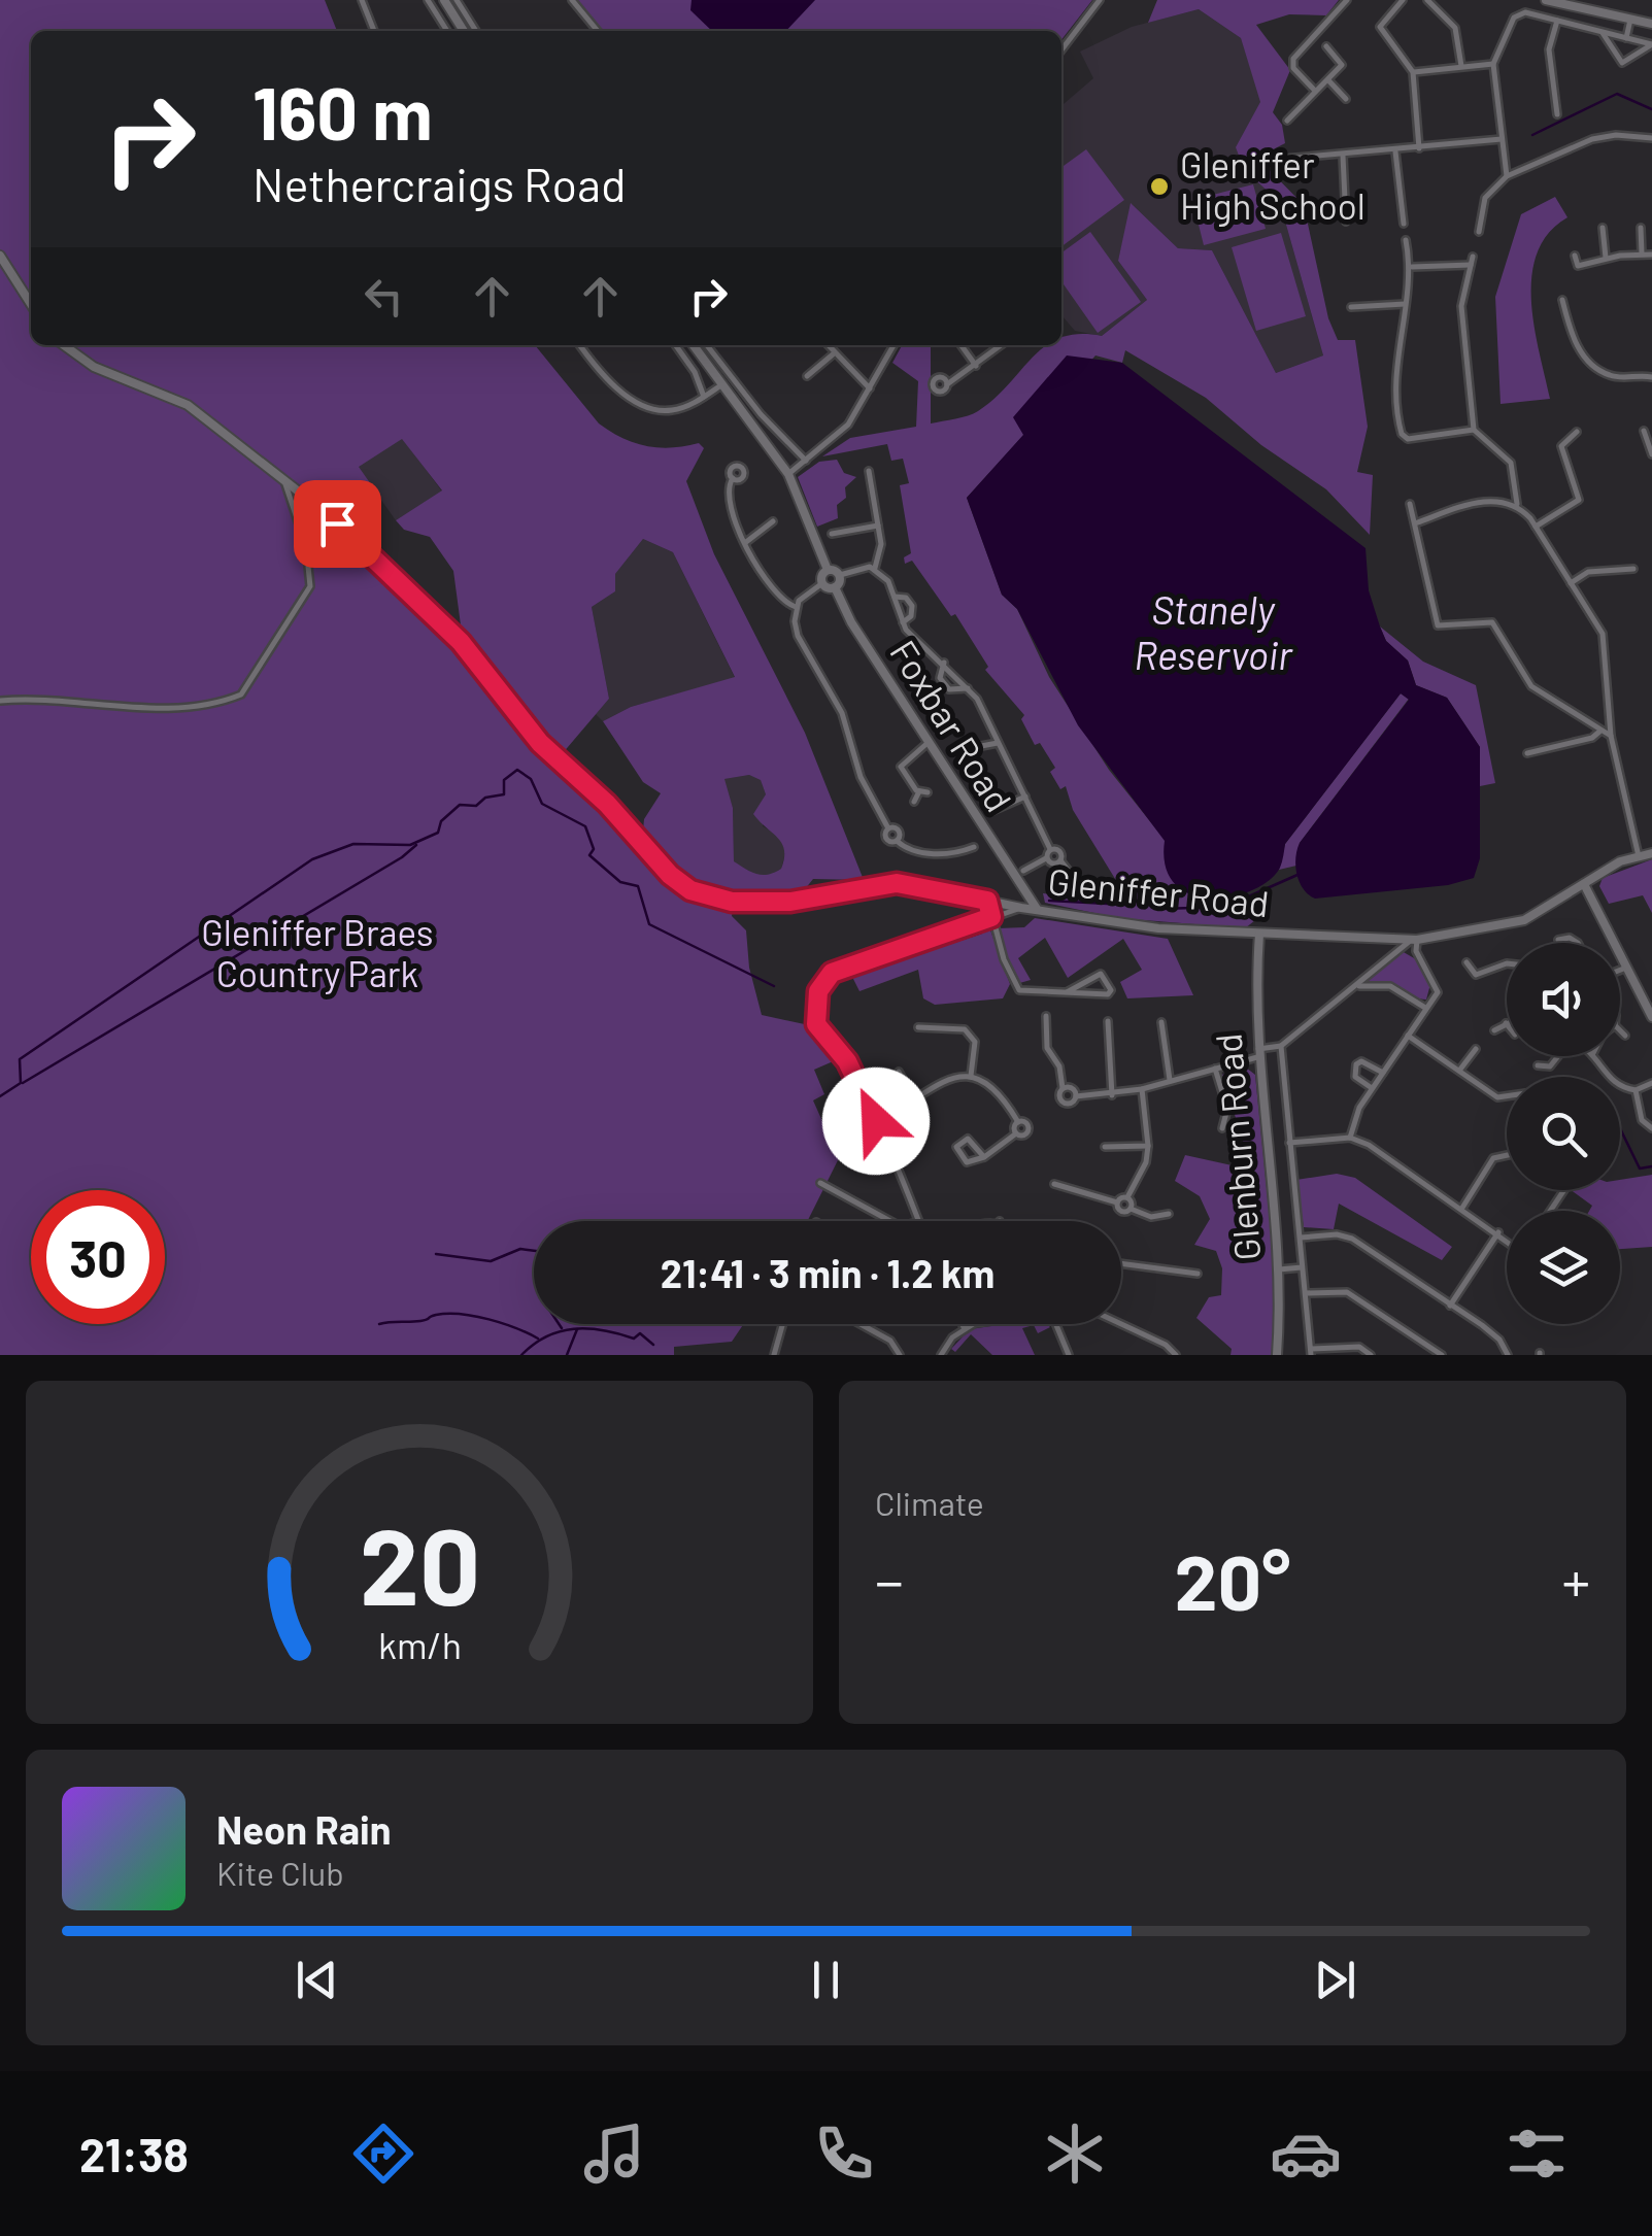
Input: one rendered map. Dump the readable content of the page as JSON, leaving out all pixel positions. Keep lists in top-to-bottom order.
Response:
{
  "streets": {
    "main road": ["Foxbar Road", "Gleniffer Road", "Glenburn Road"]
  },
  "crossings": [
    ["Foxbar Road", "Gleniffer Road"],
    ["Gleniffer Road", "Glenburn Road"]
  ],
  "water": ["Stanely Reservoir"],
  "parks": ["Gleniffer Braes Country Park"],
  "places": ["Gleniffer High School"],
  "page": {
    "turn": ["160 m", "Nethercraigs Road"],
    "limit": "30",
    "trip": "21:41 · 3 min · 1.2 km",
    "tile": "Climate",
    "heat": ["−", "20°", "+"],
    "song": ["Neon Rain", "Kite Club"],
    "tabs": "21:38",
    "gauge": ["20", "km/h"]
  }
}
